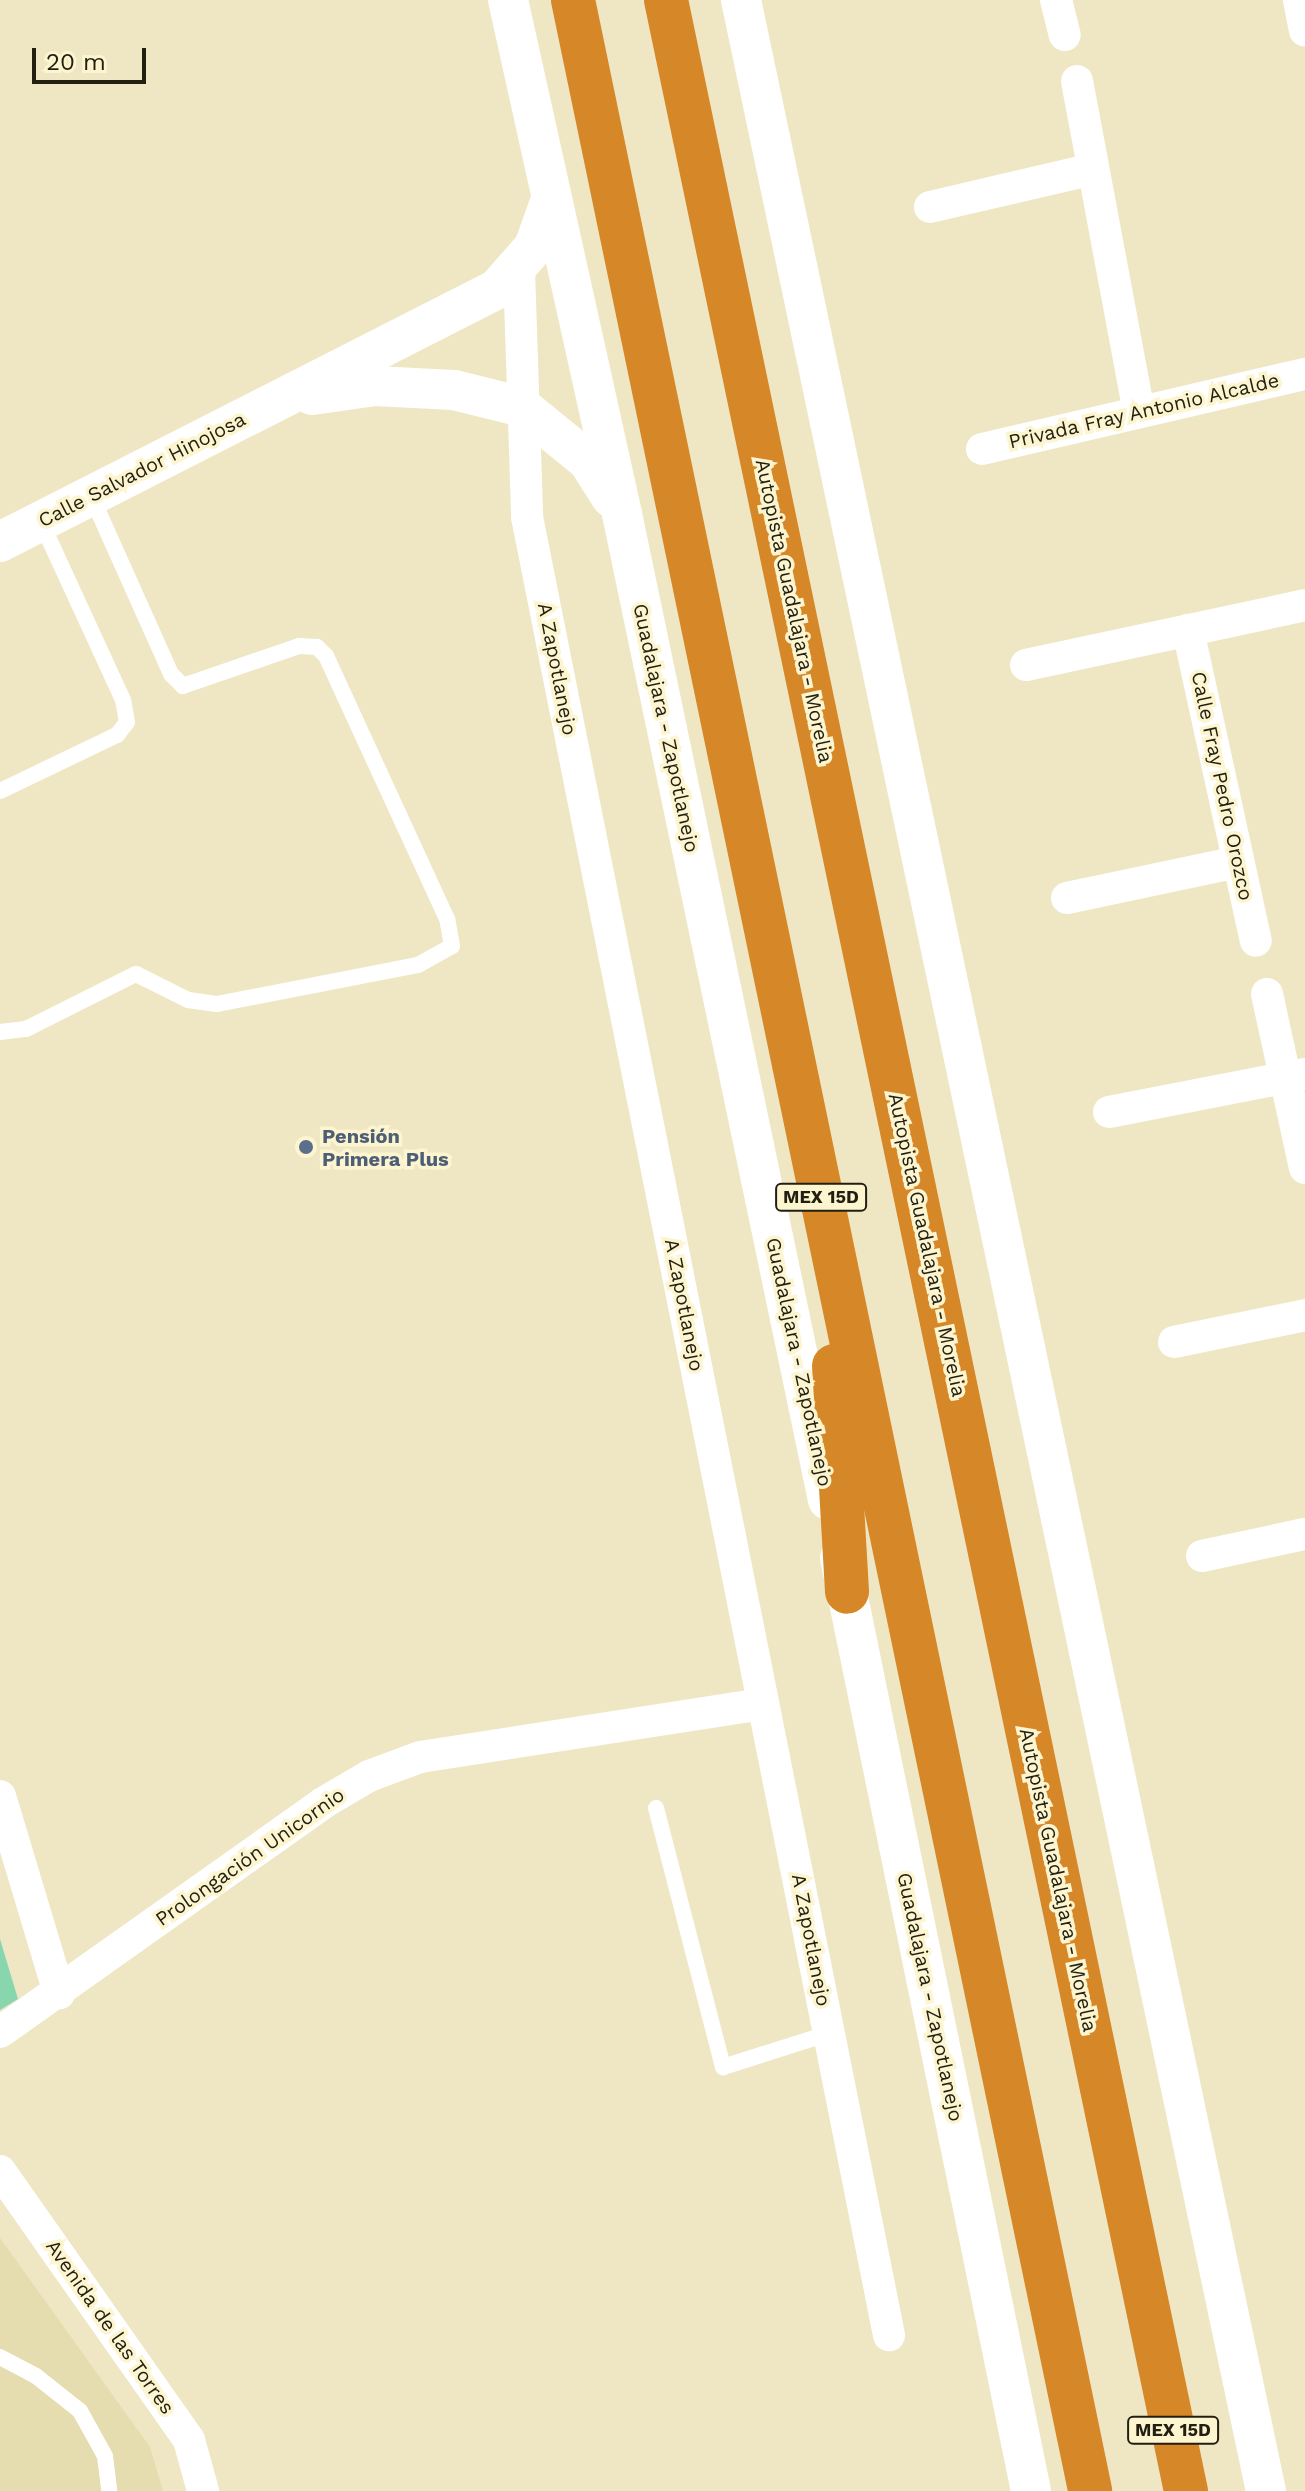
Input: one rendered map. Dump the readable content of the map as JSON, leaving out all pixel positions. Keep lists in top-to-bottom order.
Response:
{
  "streets": {
    "highway": ["Autopista Guadalajara - Morelia", "MEX 15D"],
    "street": [
      "Privada Fray Antonio Alcalde",
      "Calle Salvador Hinojosa",
      "A Zapotlanejo",
      "Guadalajara - Zapotlanejo",
      "Calle Fray Pedro Orozco",
      "Prolongación Unicornio",
      "Avenida de las Torres"
    ]
  },
  "crossings": [
    ["Calle Salvador Hinojosa", "A Zapotlanejo"],
    ["Calle Salvador Hinojosa", "Guadalajara - Zapotlanejo"],
    ["A Zapotlanejo", "Prolongación Unicornio"]
  ],
  "places": ["Pensión Primera Plus"],
  "scale_bar": "20 m"
}
